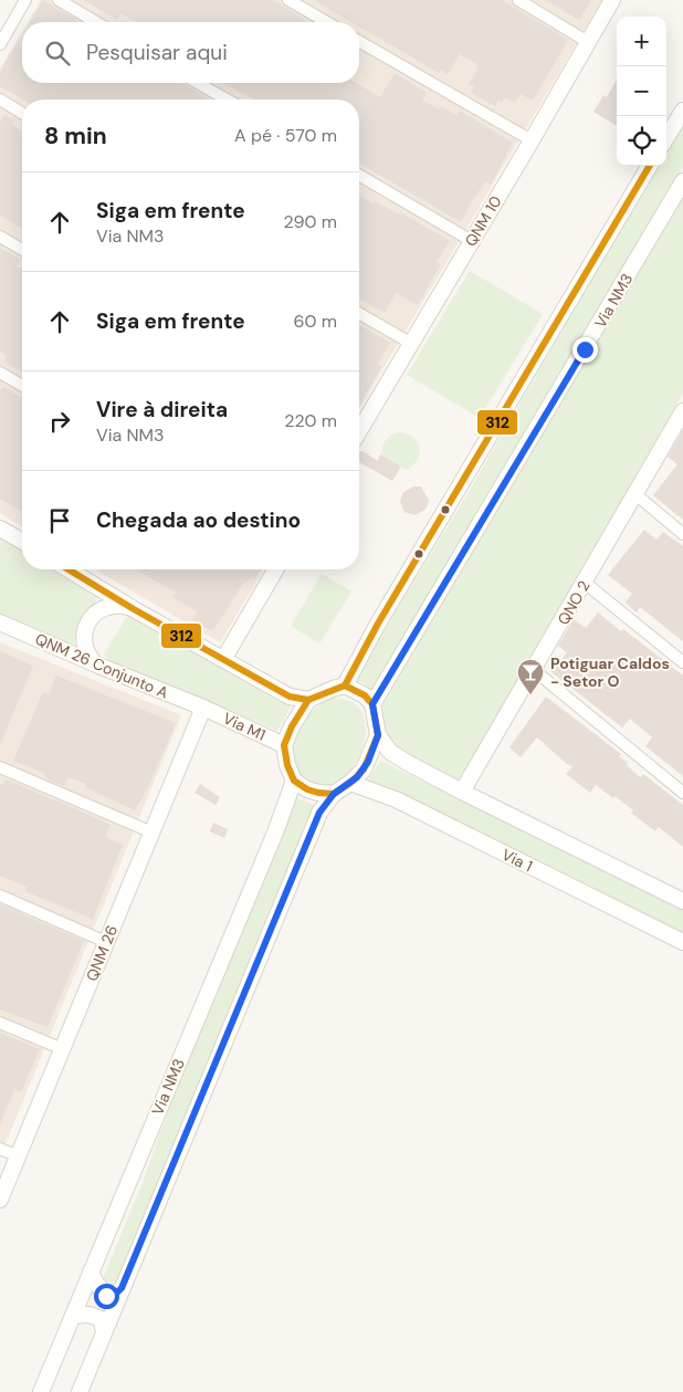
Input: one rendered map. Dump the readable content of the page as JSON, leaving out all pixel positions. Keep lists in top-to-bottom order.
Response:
{
  "streets": {
    "main road": [
      "QNM 10",
      "Via NM3",
      "QNO 2",
      "QNM 26 Conjunto A",
      "Via M1",
      "Via 1",
      "QNM 26"
    ]
  },
  "crossings": [
    ["Via NM3", "Via M1"],
    ["Via NM3", "Via 1"],
    ["QNM 26 Conjunto A", "Via M1"],
    ["QNM 26 Conjunto A", "QNM 26"],
    ["Via M1", "Via 1"],
    ["Via M1", "QNM 26"]
  ],
  "places": {
    "bar": ["Potiguar Caldos - Setor O"]
  },
  "lines": ["transit line 312"],
  "page": {
    "map_buttons": ["+", "−"],
    "search": "Pesquisar aqui",
    "heading": ["8 min", "A pé · 570 m"],
    "list": [
      ["Siga em frente", "Via NM3", "290 m"],
      ["Siga em frente", "60 m"],
      ["Vire à direita", "Via NM3", "220 m"],
      "Chegada ao destino"
    ]
  }
}
